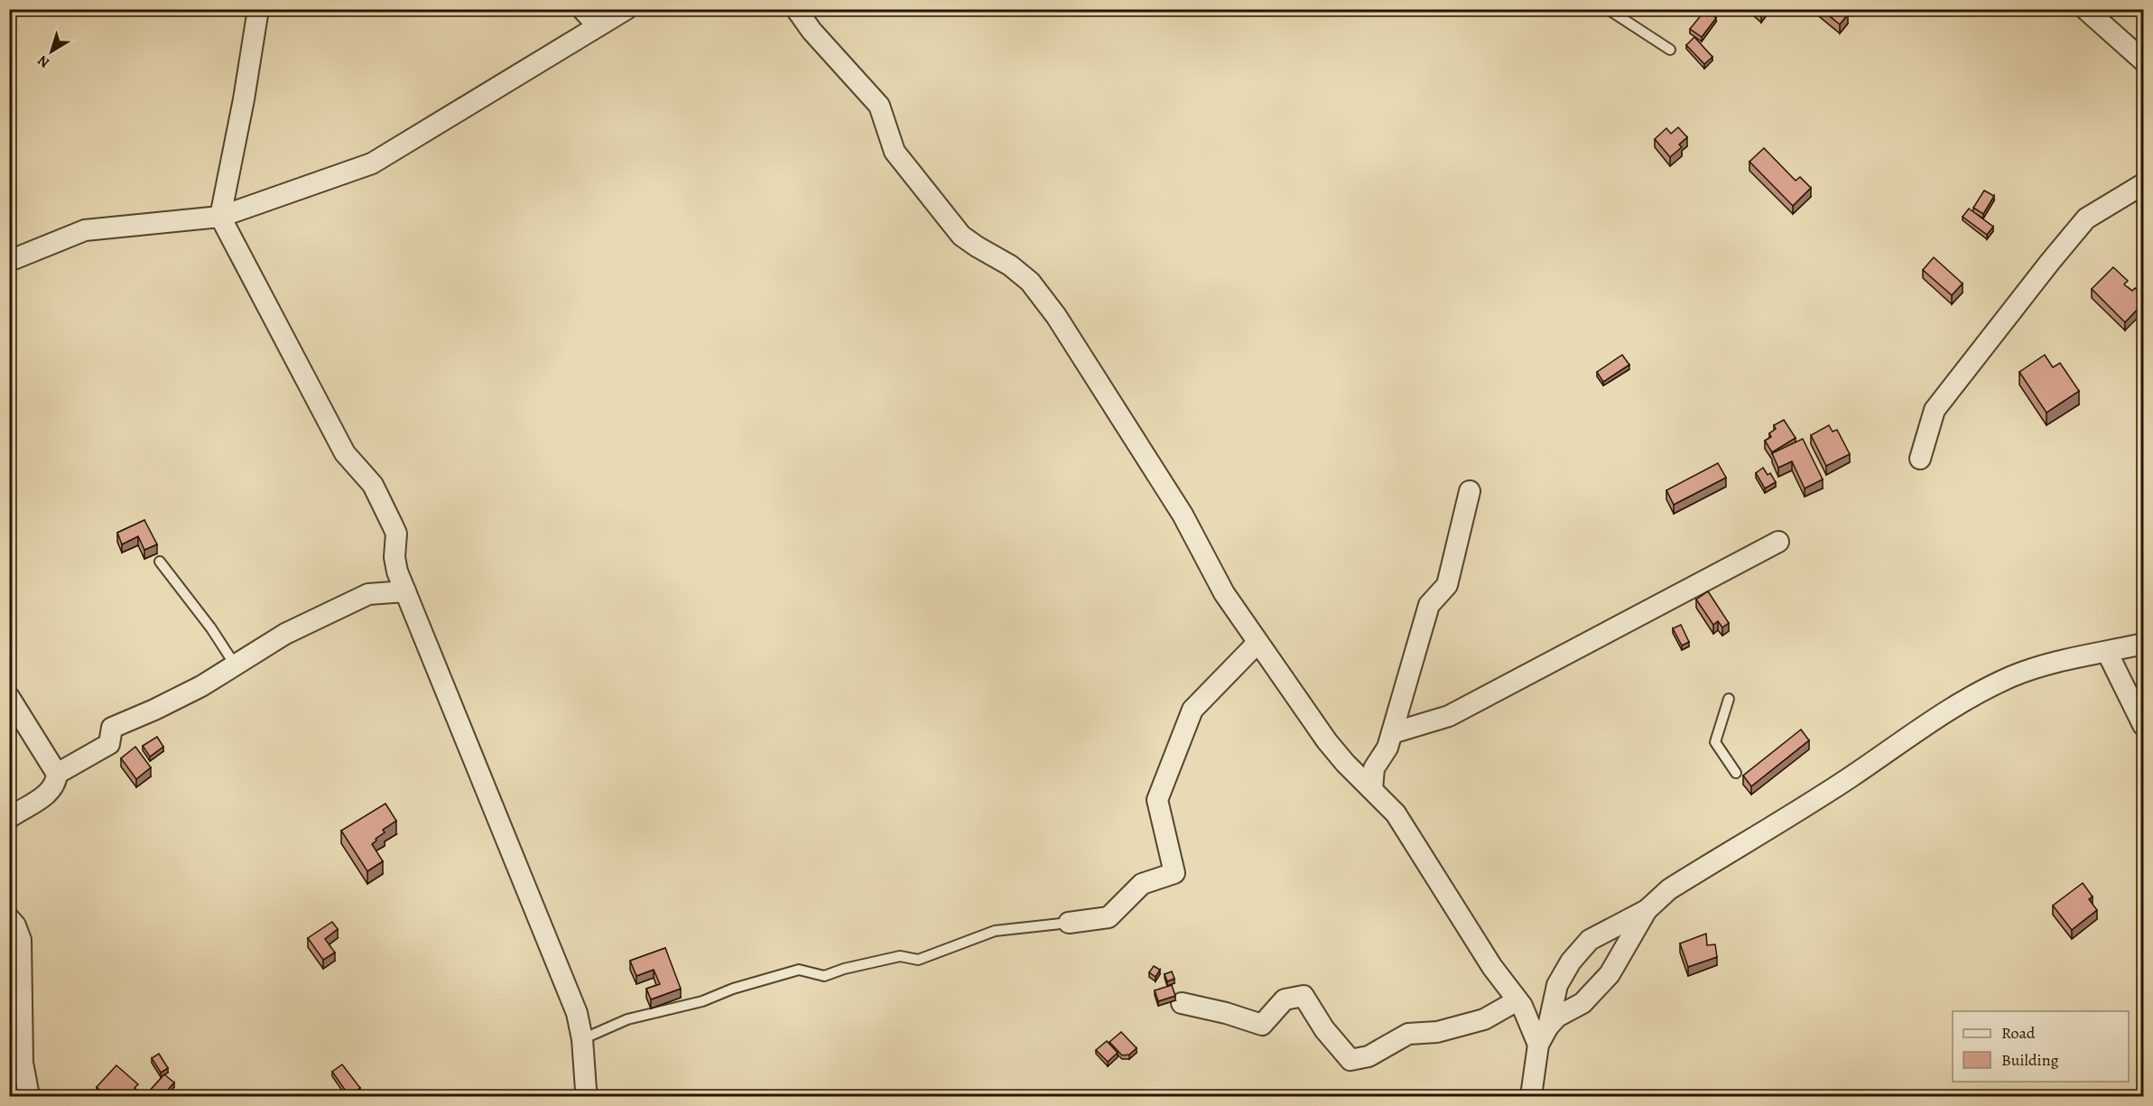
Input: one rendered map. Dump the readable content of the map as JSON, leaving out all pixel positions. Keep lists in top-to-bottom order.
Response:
{
  "legend": ["Road", "Building"],
  "north": "bottom left"
}
